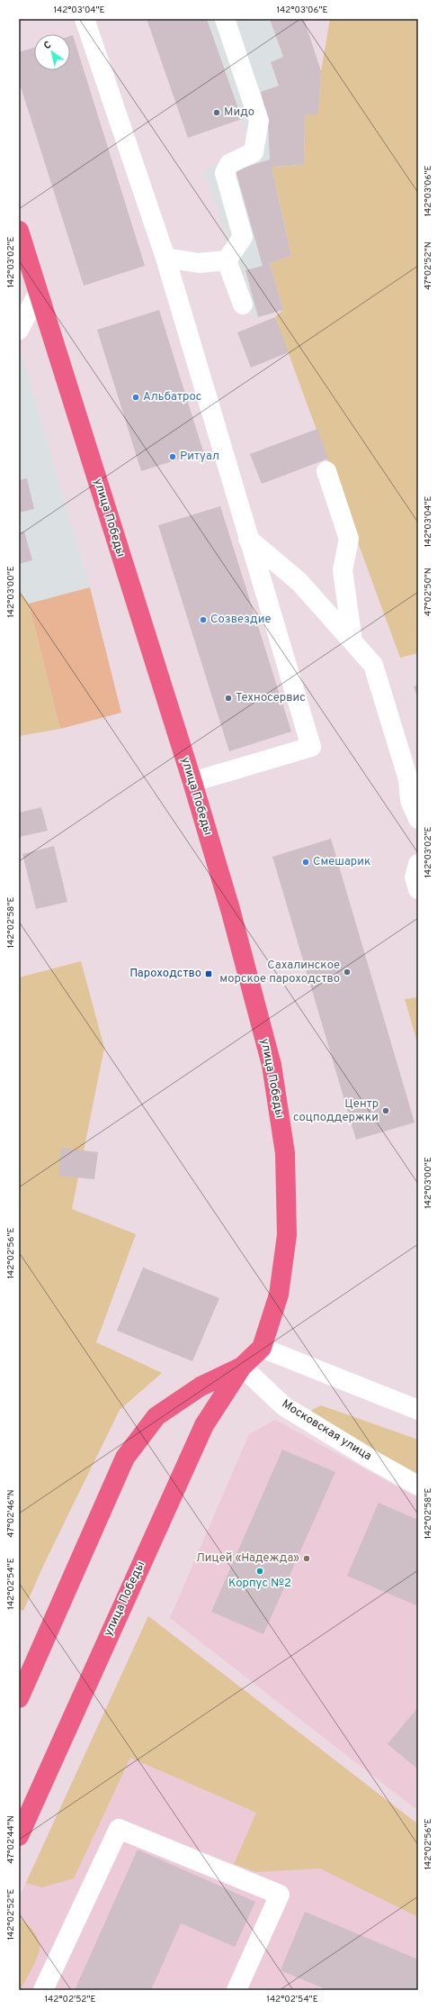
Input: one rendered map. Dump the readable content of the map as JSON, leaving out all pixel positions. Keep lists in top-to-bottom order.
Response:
{
  "streets": {
    "main road": ["улица Победы"],
    "street": ["Московская улица"]
  },
  "crossings": [
    ["улица Победы", "Московская улица"]
  ],
  "places": {
    "other": [
      "Мидо",
      "Альбатрос",
      "Ритуал",
      "Созвездие",
      "Техносервис",
      "Смешарик",
      "Сахалинское морское пароходство",
      "Центр соцподдержки",
      "Лицей «Надежда»",
      "Корпус №2"
    ],
    "transit": ["Пароходство"]
  },
  "north": "top left",
  "coordinates": [
    "142°03'04\"E",
    "142°03'06\"E",
    "142°03'02\"E",
    "47°02'52\"N",
    "47°02'50\"N",
    "142°03'00\"E",
    "142°02'58\"E",
    "142°02'56\"E",
    "47°02'46\"N",
    "142°02'54\"E",
    "47°02'44\"N",
    "142°02'52\"E"
  ]
}
